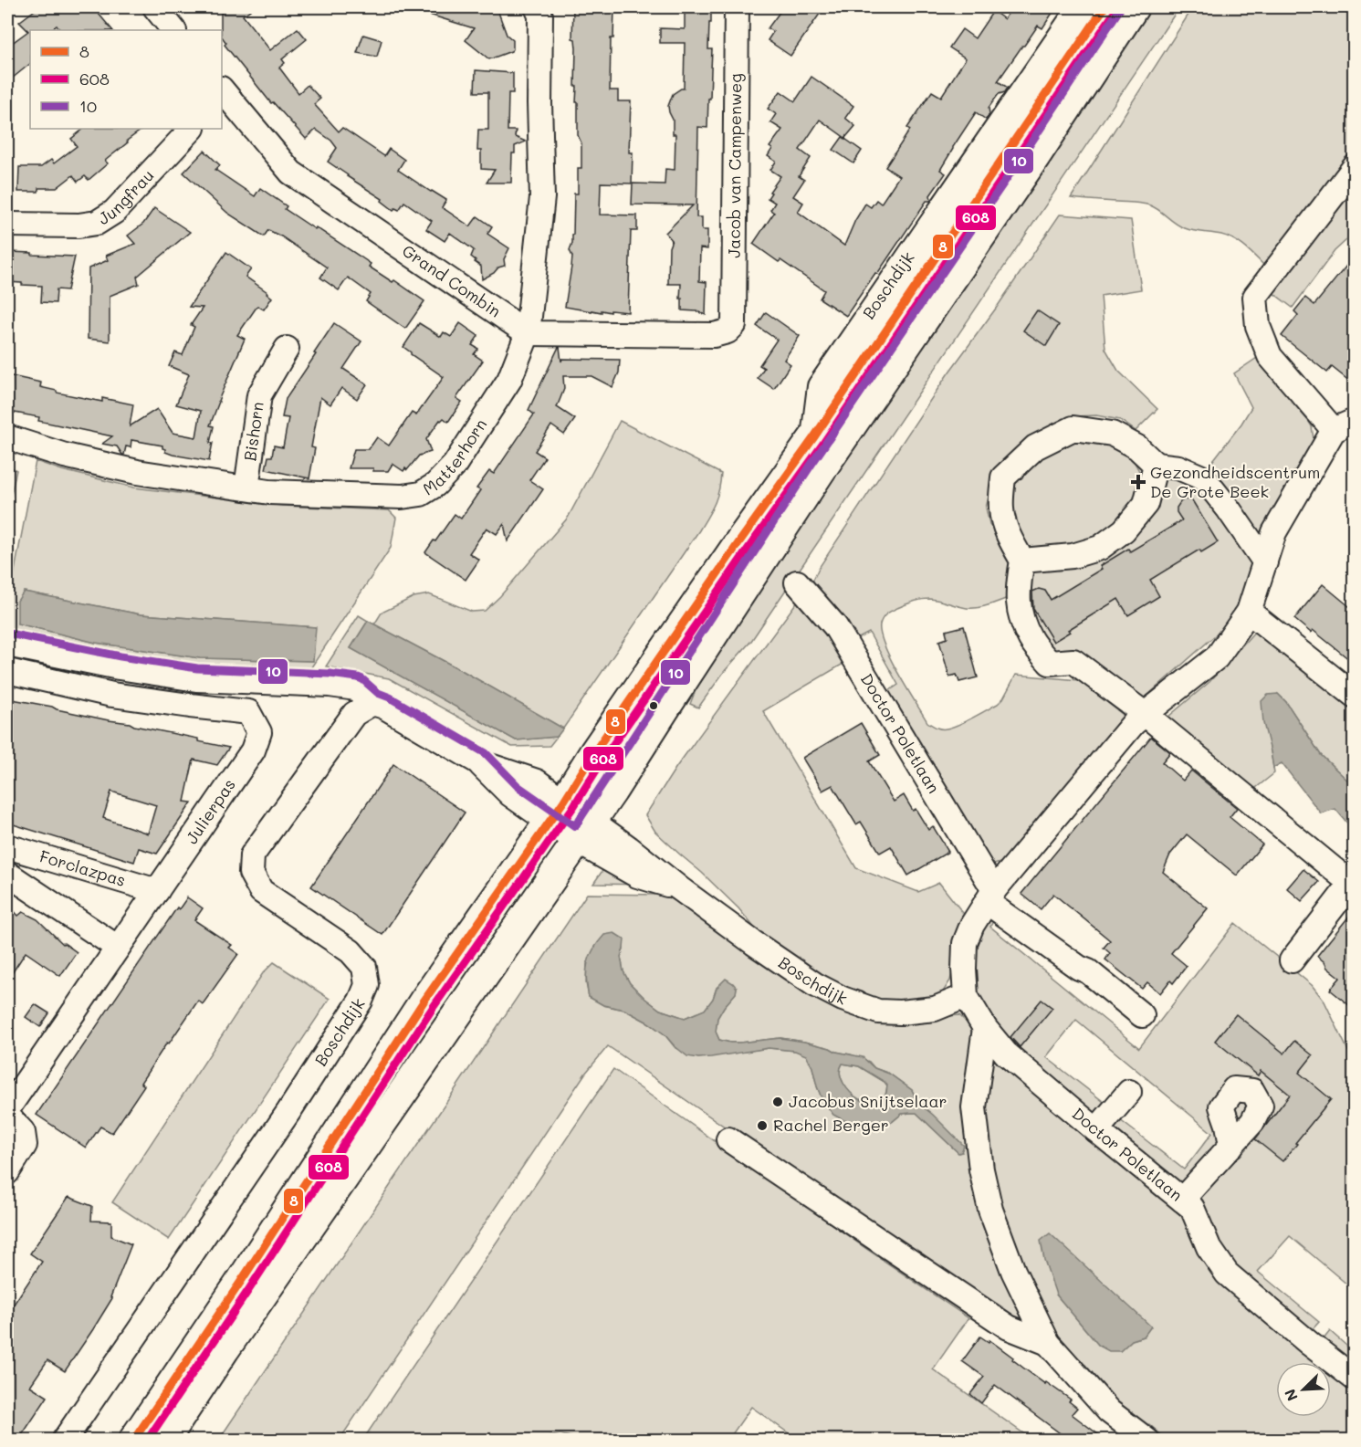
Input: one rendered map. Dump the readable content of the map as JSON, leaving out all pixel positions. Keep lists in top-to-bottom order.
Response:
{
  "streets": {
    "main road": ["Boschdijk"],
    "street": [
      "Jacob van Campenweg",
      "Jungfrau",
      "Grand Combin",
      "Bishorn",
      "Matterhorn",
      "Doctor Poletlaan",
      "Julierpas",
      "Forclazpas"
    ]
  },
  "crossings": [
    ["Jacob van Campenweg", "Grand Combin"],
    ["Jacob van Campenweg", "Matterhorn"],
    ["Grand Combin", "Matterhorn"],
    ["Boschdijk", "Doctor Poletlaan"],
    ["Bishorn", "Matterhorn"],
    ["Julierpas", "Forclazpas"]
  ],
  "places": {
    "health": ["Gezondheidscentrum De Grote Beek"],
    "other": ["Jacobus Snijtselaar", "Rachel Berger"]
  },
  "lines": ["transit line 8", "transit line 10", "transit line 608"],
  "legend": ["8", "608", "10"],
  "north": "bottom left"
}
